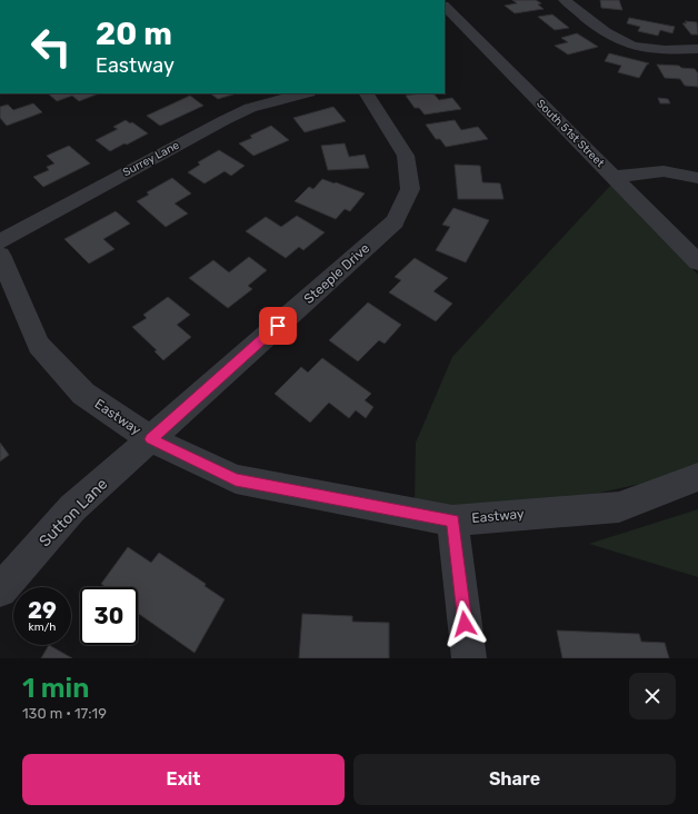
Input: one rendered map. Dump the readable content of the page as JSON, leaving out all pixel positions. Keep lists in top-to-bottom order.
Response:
{
  "streets": {
    "street": [
      "South 51st Street",
      "Surrey Lane",
      "Steeple Drive",
      "Eastway",
      "Sutton Lane"
    ]
  },
  "crossings": [
    ["Steeple Drive", "Eastway"],
    ["Steeple Drive", "Sutton Lane"],
    ["Eastway", "Sutton Lane"]
  ],
  "page": {
    "turn": ["20 m", "Eastway"],
    "speed": "29 km/h",
    "limit": "30",
    "heading": ["1 min", "130 m · 17:19"],
    "buttons": ["Exit", "Share"]
  }
}
